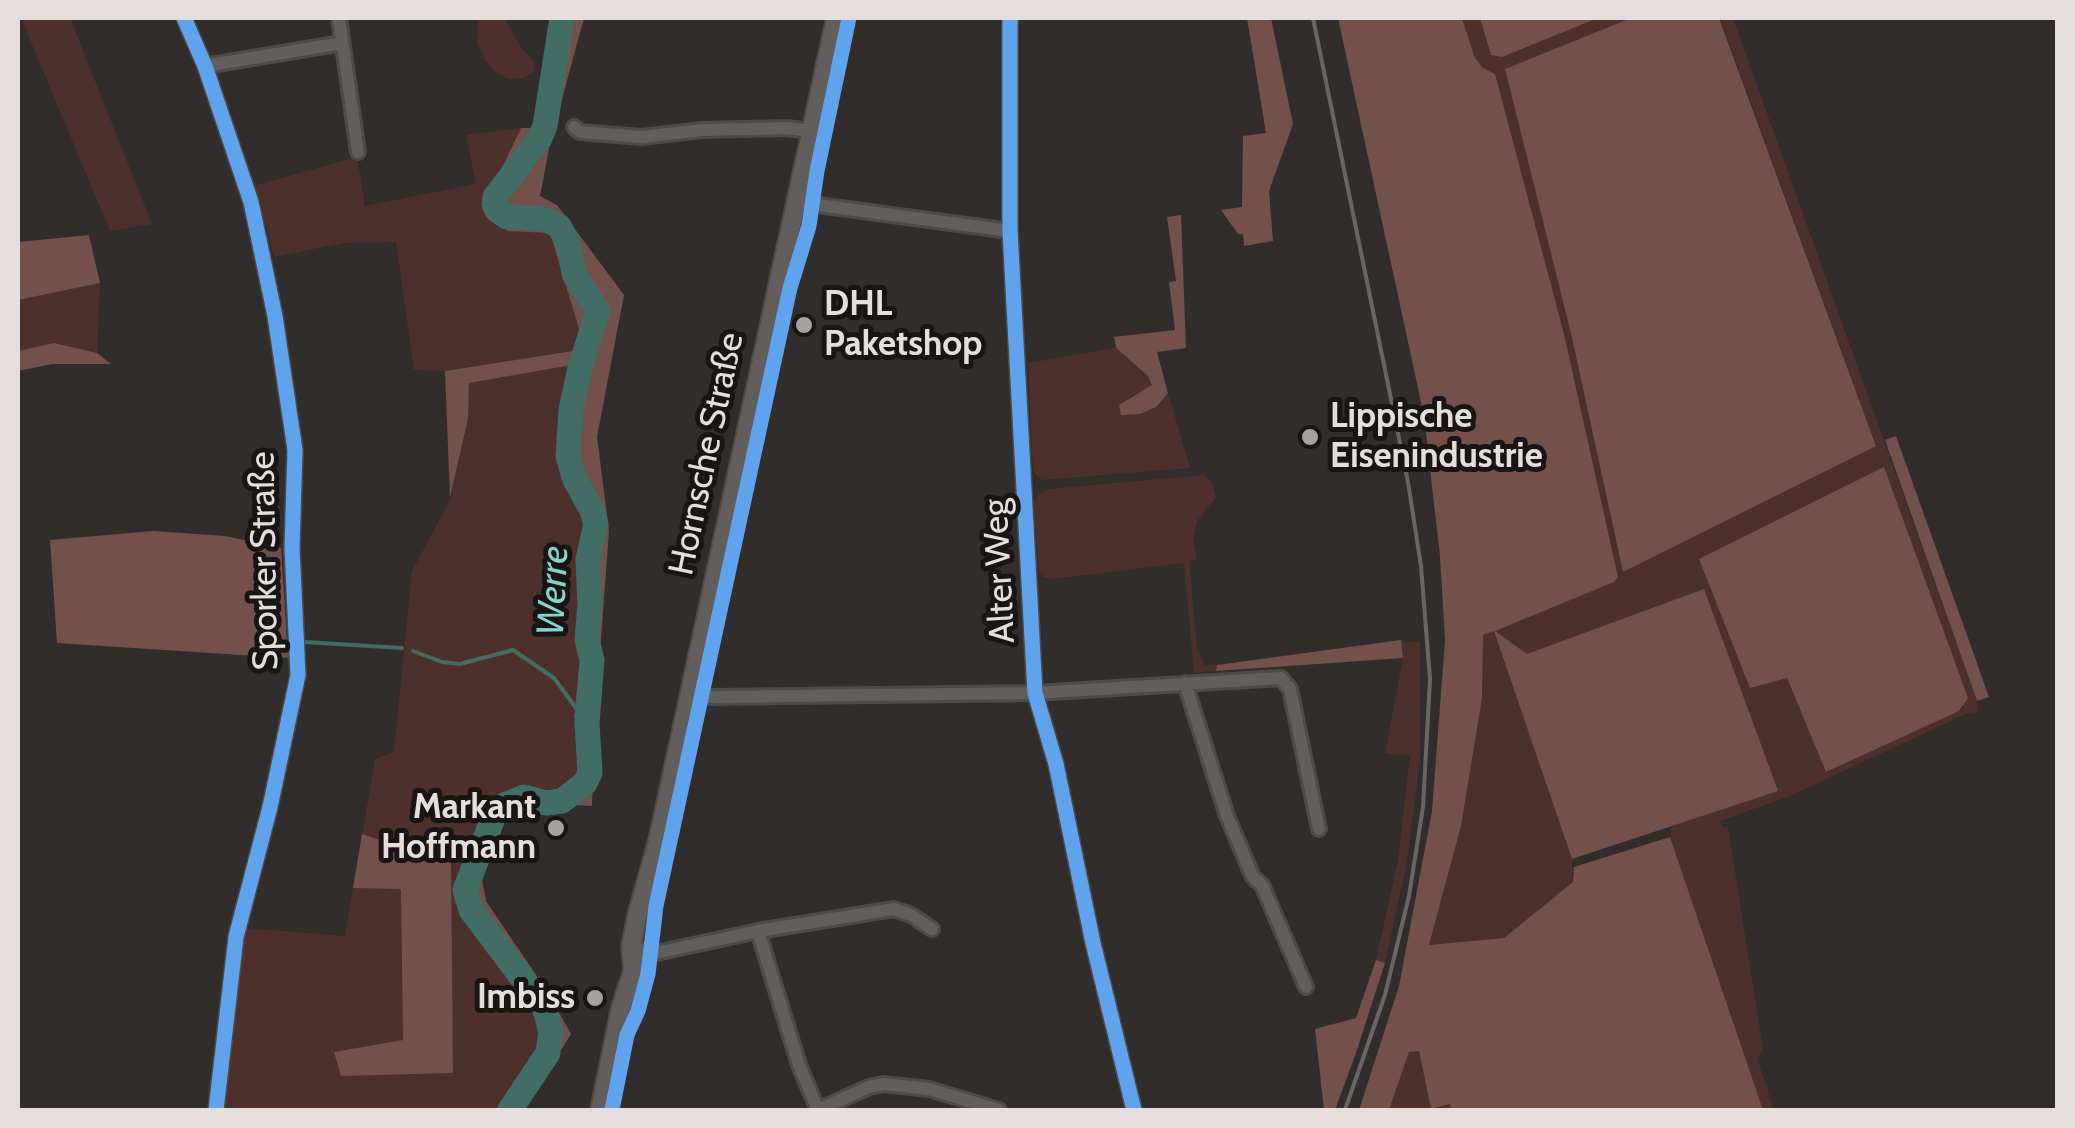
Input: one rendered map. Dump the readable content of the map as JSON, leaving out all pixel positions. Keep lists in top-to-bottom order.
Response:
{
  "streets": {
    "main road": ["Hornsche Straße"],
    "street": ["Sporker Straße", "Alter Weg"]
  },
  "water": ["Werre"],
  "places": [
    "DHL Paketshop",
    "Lippische Eisenindustrie",
    "Markant Hoffmann",
    "Imbiss"
  ]
}
